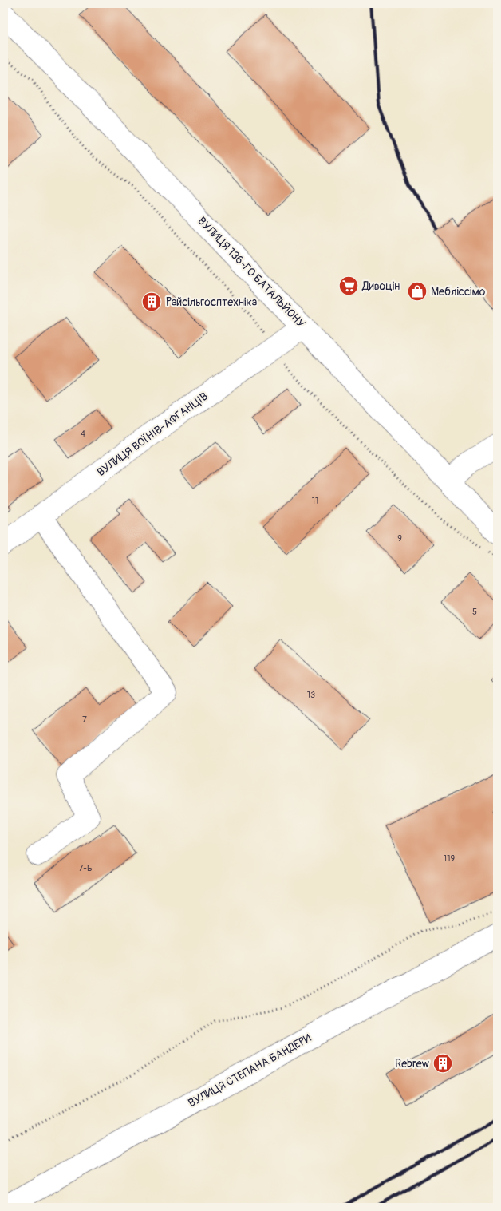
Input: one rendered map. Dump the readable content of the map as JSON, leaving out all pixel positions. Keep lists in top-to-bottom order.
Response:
{
  "streets": {
    "street": ["ВУЛИЦЯ 136-ГО БАТАЛЬЙОНУ", "ВУЛИЦЯ ВОЇНІВ-АФГАНЦІВ", "ВУЛИЦЯ СТЕПАНА БАНДЕРИ"]
  },
  "crossings": [
    ["ВУЛИЦЯ 136-ГО БАТАЛЬЙОНУ", "ВУЛИЦЯ ВОЇНІВ-АФГАНЦІВ"]
  ],
  "places": {
    "supermarket": ["Дивоцін"],
    "shop": ["Мебліссімо"],
    "building": ["Райсільгосптехніка", "Rebrew"]
  },
  "house_numbers": [
    "4",
    "11",
    "9",
    "5",
    "13",
    "7",
    "119",
    "7-Б"
  ]
}
